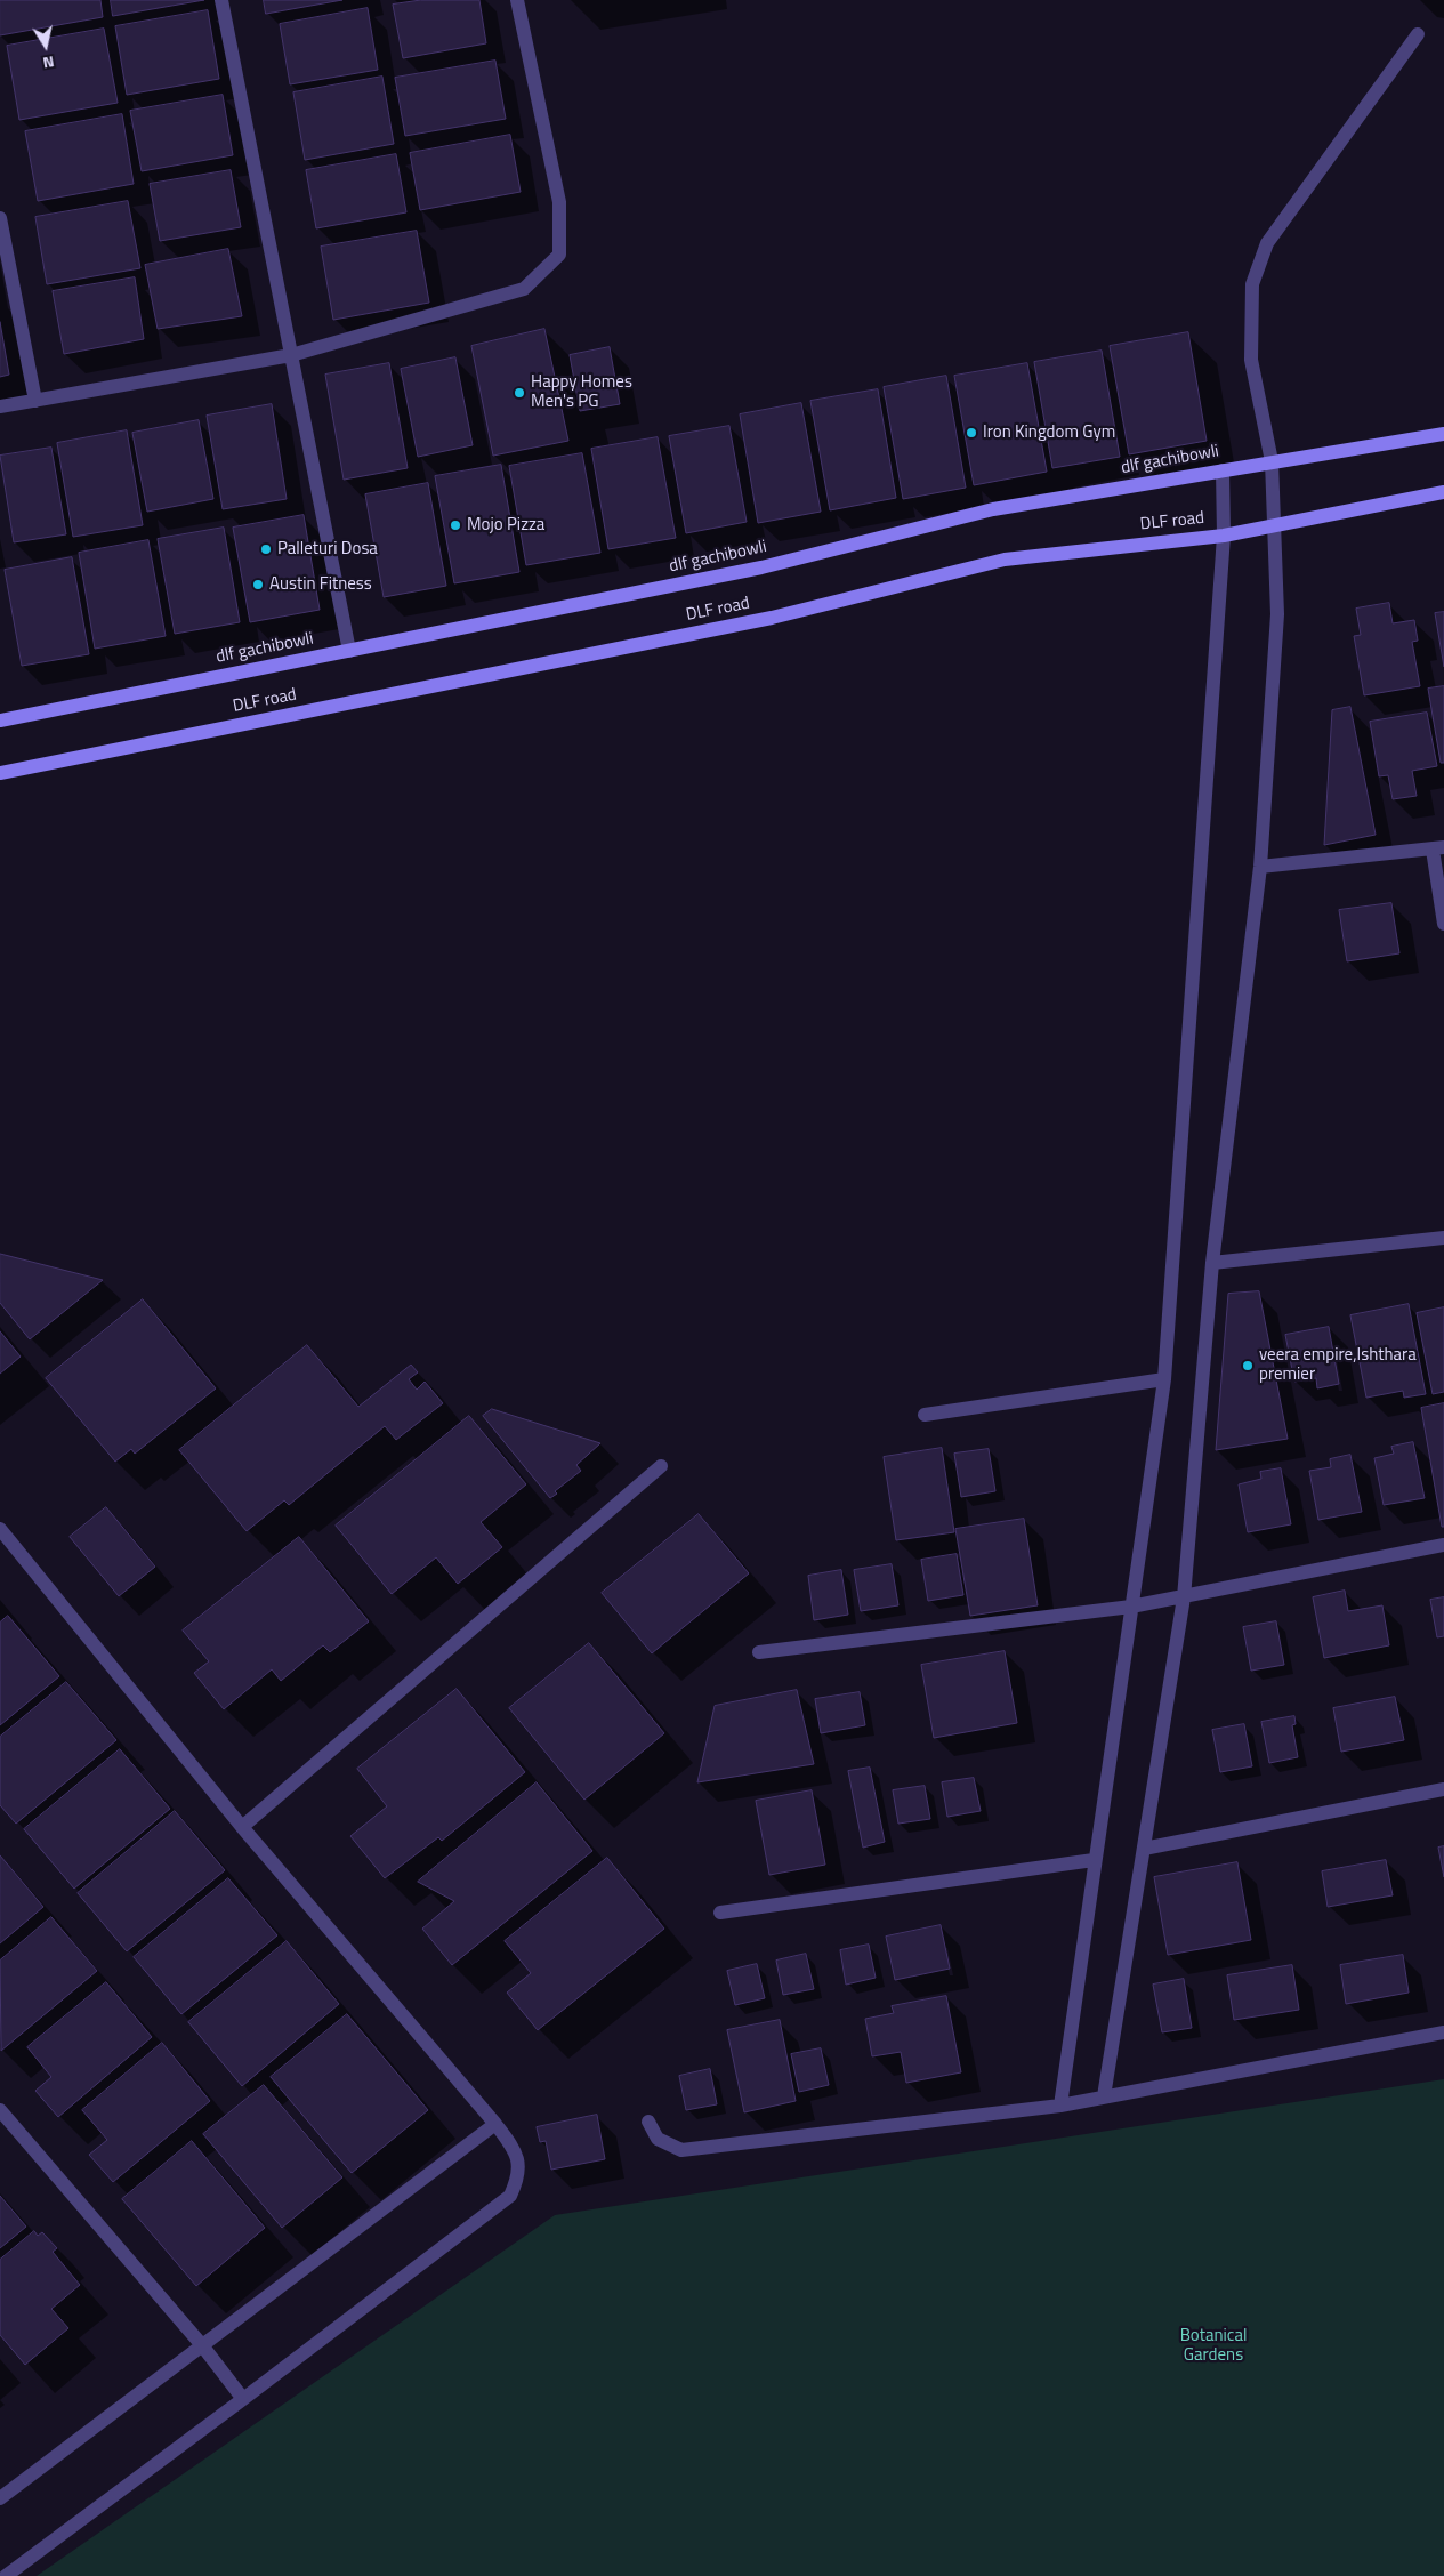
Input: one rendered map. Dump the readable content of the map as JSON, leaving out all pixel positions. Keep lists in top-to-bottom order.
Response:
{
  "streets": {
    "main road": ["dlf gachibowli", "DLF road"]
  },
  "parks": ["Botanical Gardens"],
  "places": [
    "Happy Homes Men's PG",
    "Iron Kingdom Gym",
    "Mojo Pizza",
    "Palleturi Dosa",
    "Austin Fitness",
    "veera empire,Ishthara premier"
  ],
  "north": "bottom"
}
